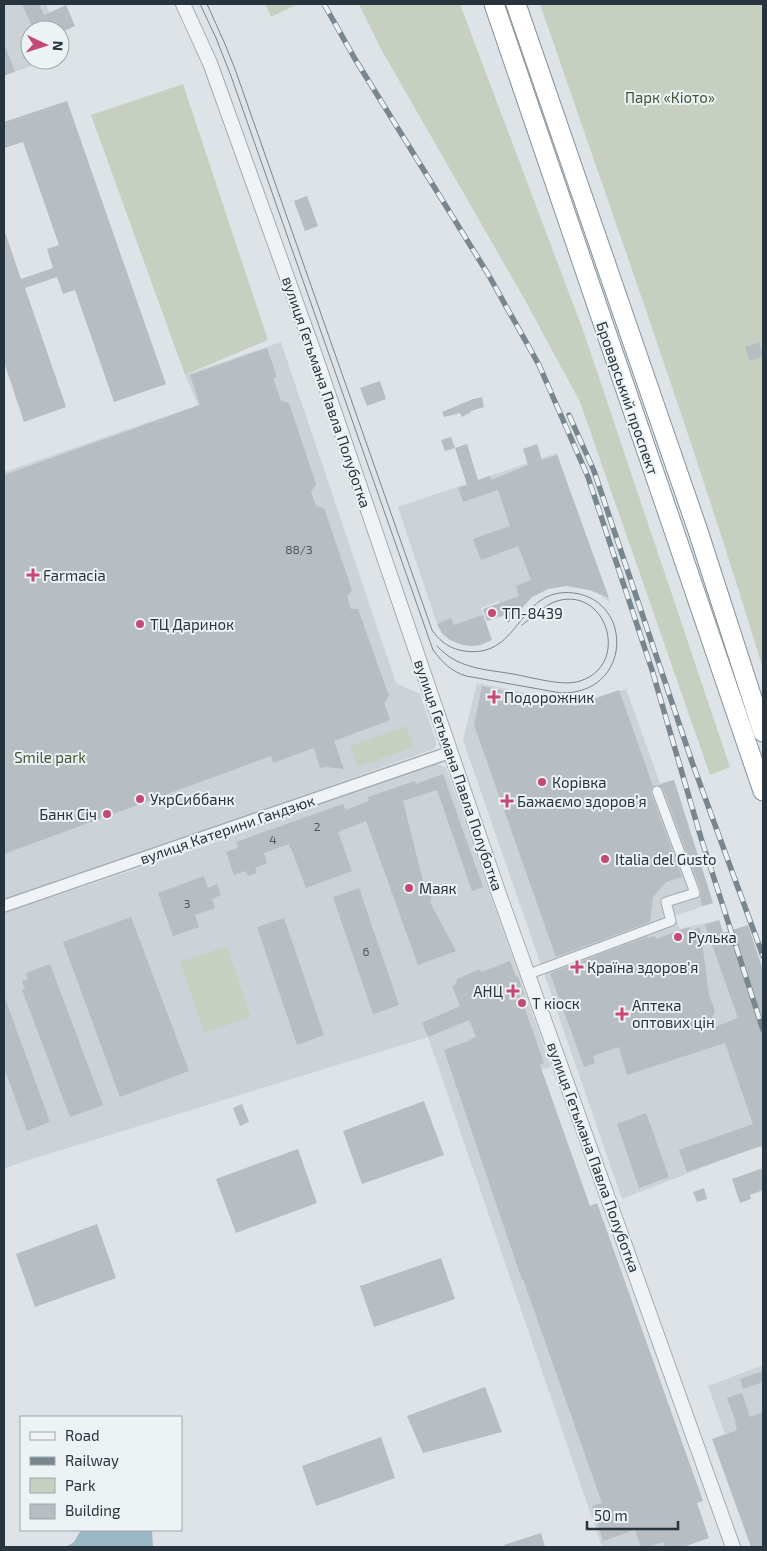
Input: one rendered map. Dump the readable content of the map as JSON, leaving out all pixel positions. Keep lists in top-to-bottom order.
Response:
{
  "streets": {
    "highway": ["Броварський проспект"],
    "street": ["вулиця Гетьмана Павла Полуботка", "вулиця Катерини Гандзюк"]
  },
  "crossings": [
    ["вулиця Гетьмана Павла Полуботка", "вулиця Катерини Гандзюк"]
  ],
  "parks": ["Парк «Кіото»", "Smile park"],
  "places": {
    "health": [
      "Farmacia",
      "Подорожник",
      "Бажаємо здоровʼя",
      "Країна здоров'я",
      "АНЦ",
      "Аптека оптових цін"
    ],
    "other": [
      "ТП-8439",
      "ТЦ Даринок",
      "Корівка",
      "УкрСиббанк",
      "Банк Січ",
      "Italia del Gusto",
      "Маяк",
      "Рулька",
      "Т кіоск"
    ]
  },
  "house_numbers": [
    "88/3",
    "2",
    "4",
    "3",
    "6"
  ],
  "legend": [
    "Road",
    "Railway",
    "Park",
    "Building"
  ],
  "scale_bar": "50 m",
  "north": "right"
}
